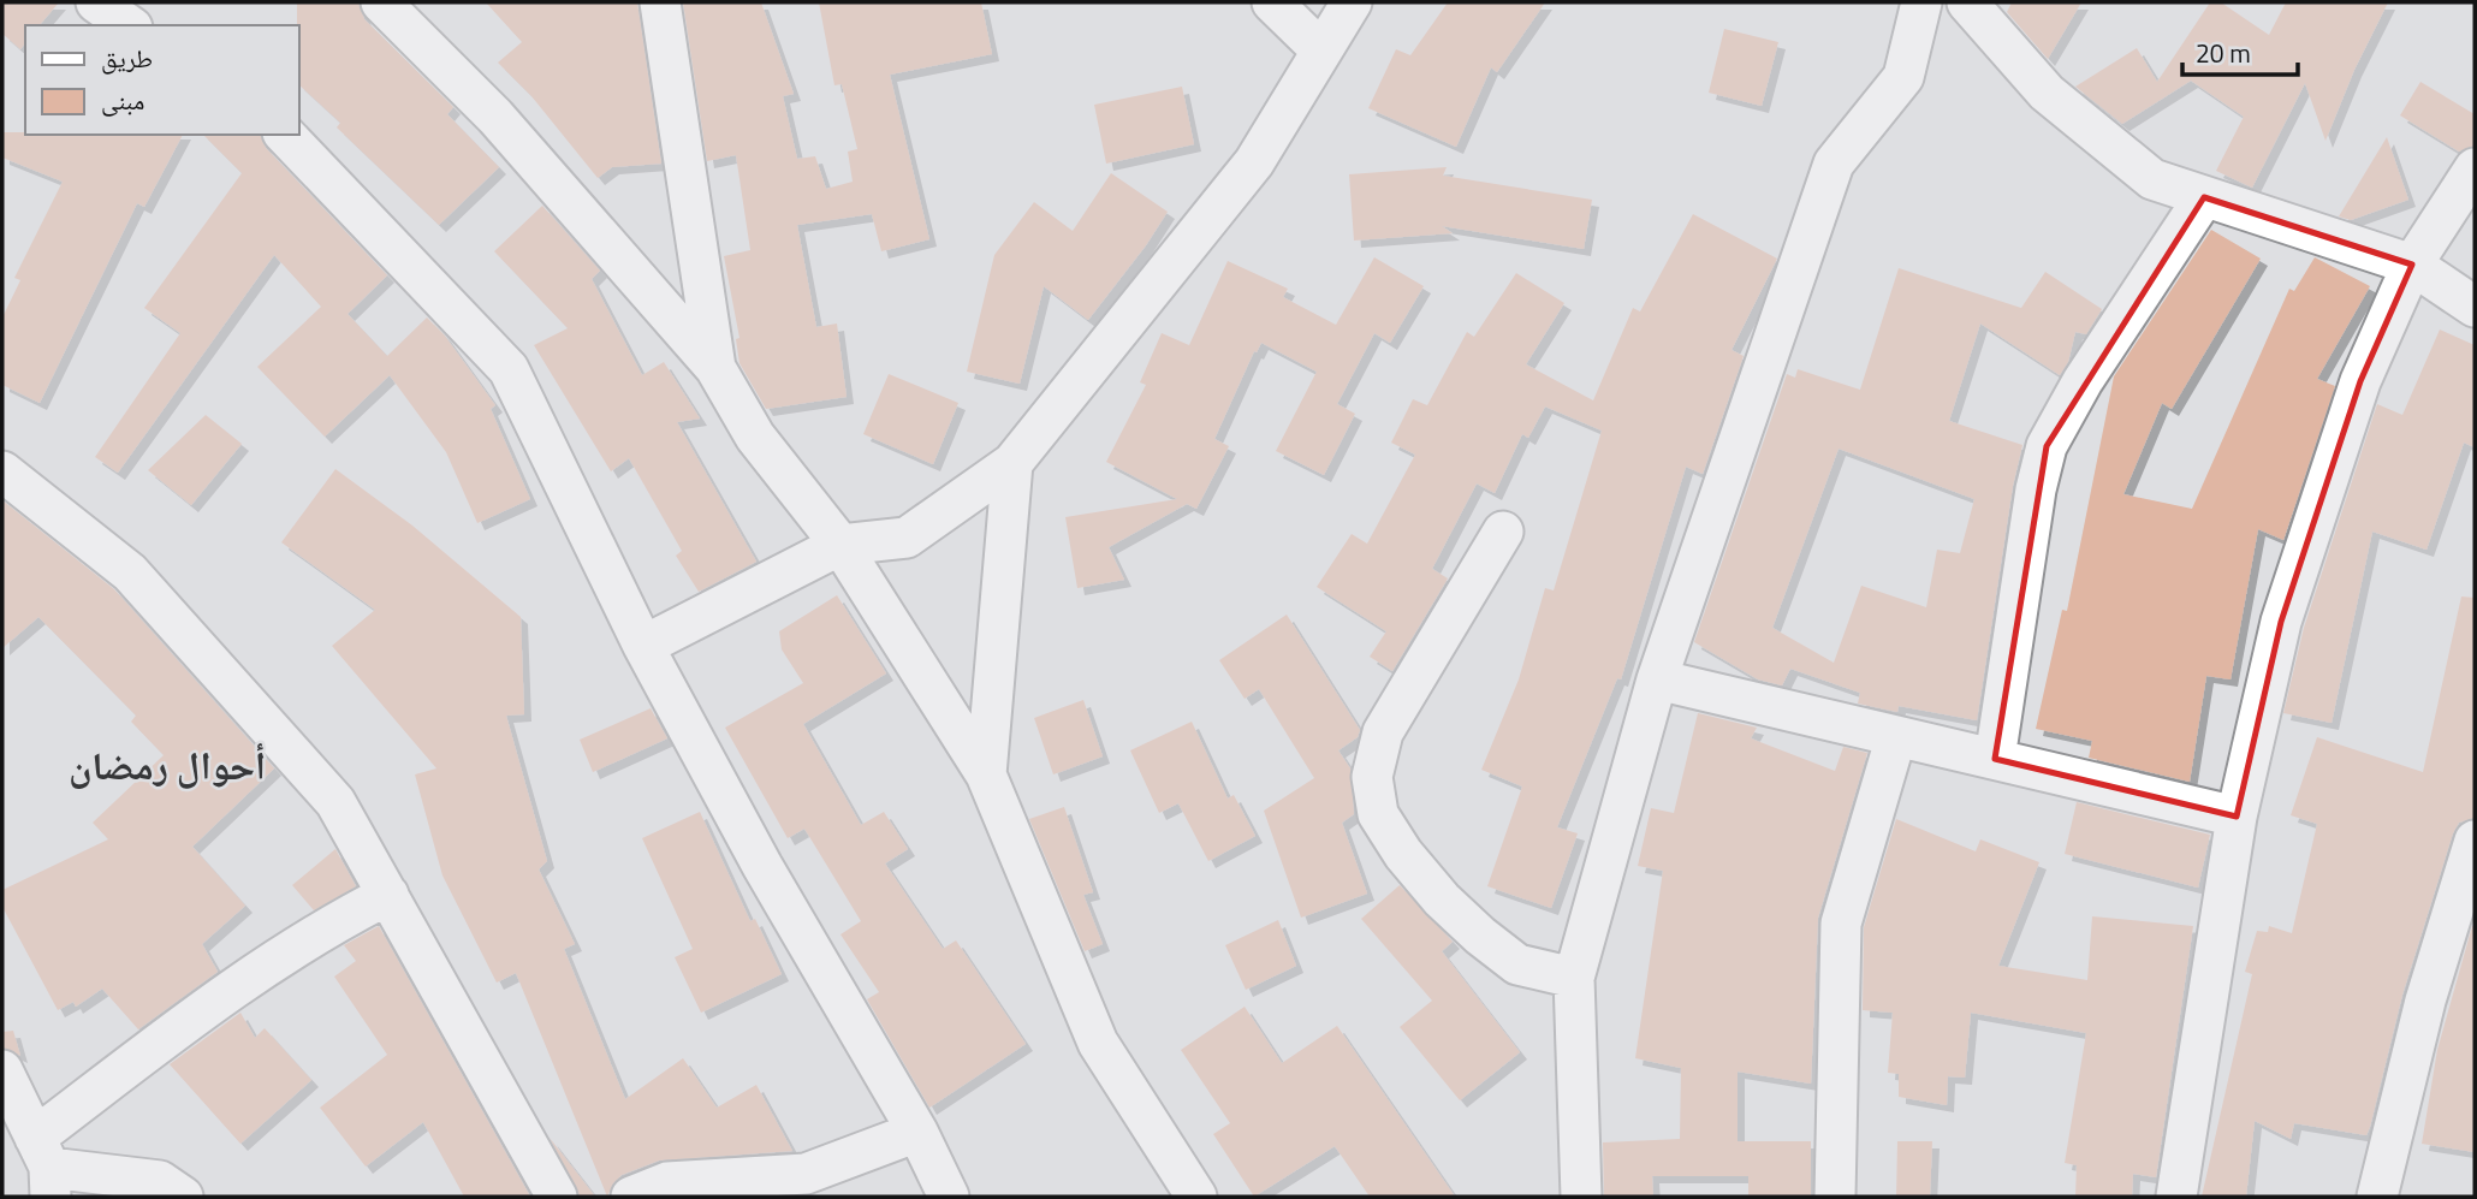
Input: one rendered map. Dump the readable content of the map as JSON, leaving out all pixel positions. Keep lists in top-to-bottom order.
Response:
{
  "districts": ["أحوال رمضان"],
  "legend": ["طريق", "مبنى"],
  "scale_bar": "20 m"
}
